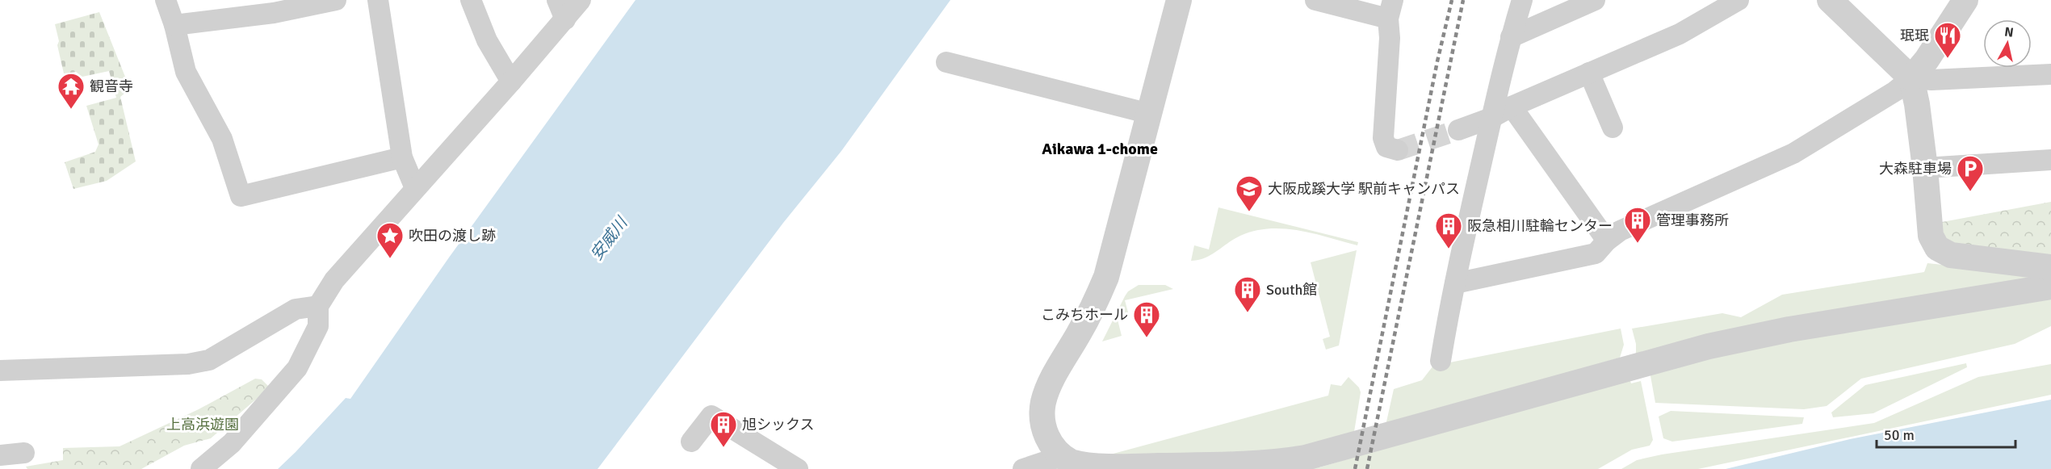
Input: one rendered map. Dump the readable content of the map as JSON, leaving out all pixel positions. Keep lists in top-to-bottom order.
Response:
{
  "districts": ["Aikawa 1-chome"],
  "water": ["安威川"],
  "parks": ["上高浜遊園"],
  "places": {
    "restaurant": ["珉珉"],
    "temple": ["観音寺"],
    "parking": ["大森駐車場"],
    "school or university": ["大阪成蹊大学 駅前キャンパス"],
    "building": [
      "管理事務所",
      "阪急相川駐輪センター",
      "South館",
      "こみちホール",
      "旭シックス"
    ],
    "place": ["吹田の渡し跡"]
  },
  "scale_bar": "50 m",
  "north": "top"
}
